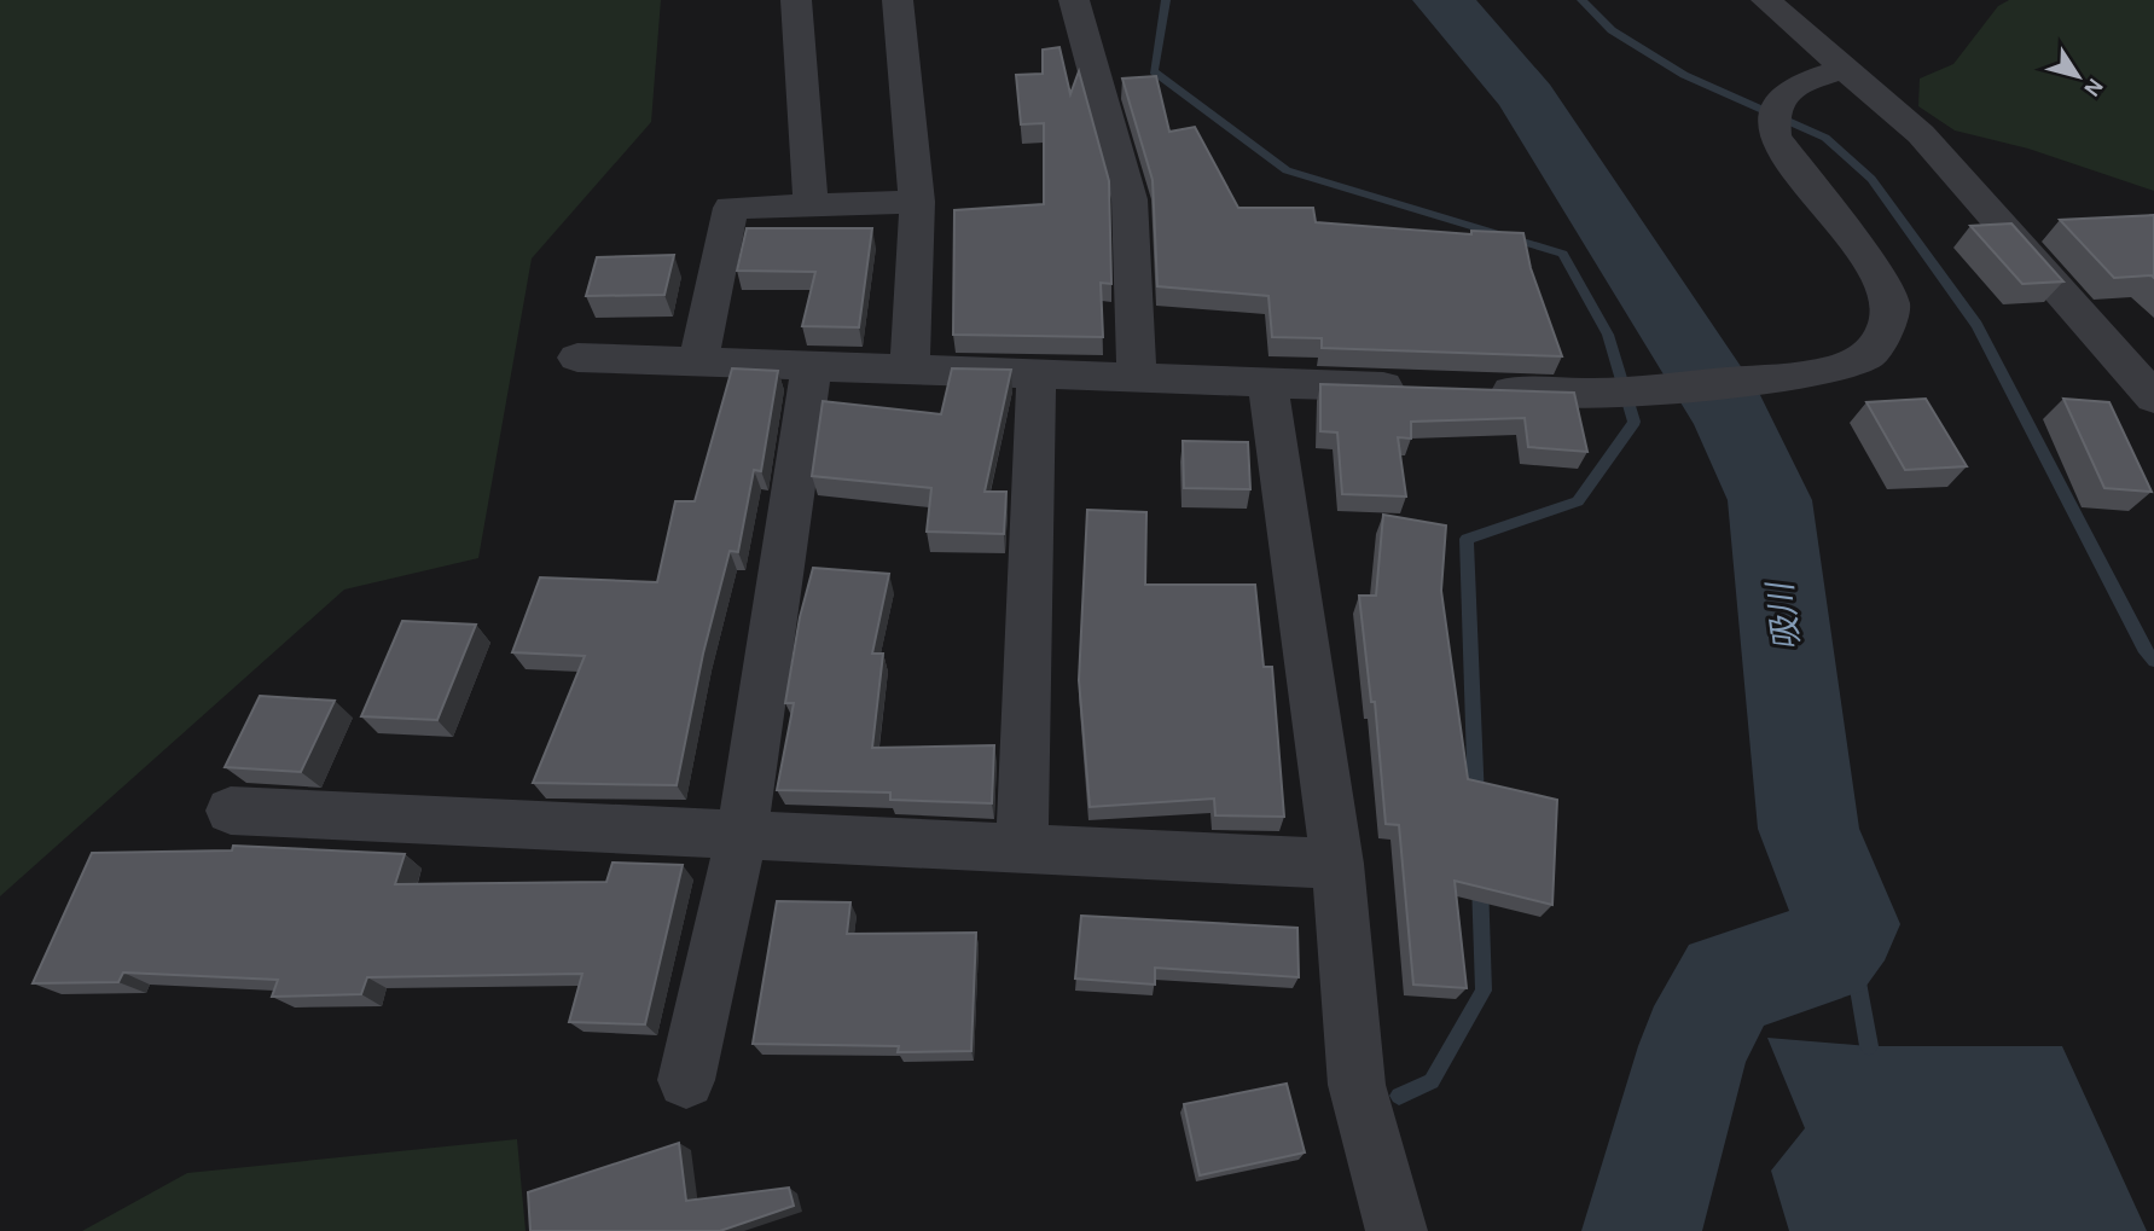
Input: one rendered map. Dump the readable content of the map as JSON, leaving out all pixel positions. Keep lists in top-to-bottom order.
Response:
{
  "water": ["吸川"],
  "north": "bottom right"
}
